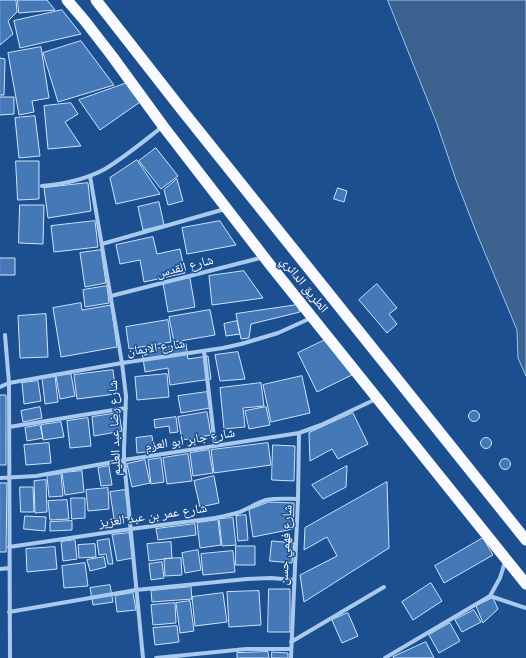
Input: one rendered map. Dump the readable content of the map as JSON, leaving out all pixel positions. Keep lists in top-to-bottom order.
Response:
{
  "streets": {
    "highway": ["الطريق الدائري"],
    "street": [
      "شارع القدس",
      "شارع الايمان",
      "شارع رضا عبد العليم",
      "شارع جابر ابو العزم",
      "شارع عمر بن عبد العزيز",
      "شارع فهمي حسن"
    ]
  },
  "crossings": [
    ["شارع القدس", "الطريق الدائري"],
    ["شارع القدس", "شارع رضا عبد العليم"],
    ["الطريق الدائري", "شارع الايمان"],
    ["الطريق الدائري", "شارع جابر ابو العزم"],
    ["شارع الايمان", "شارع رضا عبد العليم"],
    ["شارع رضا عبد العليم", "شارع جابر ابو العزم"],
    ["شارع رضا عبد العليم", "شارع عمر بن عبد العزيز"],
    ["شارع جابر ابو العزم", "شارع فهمي حسن"],
    ["شارع عمر بن عبد العزيز", "شارع فهمي حسن"]
  ]
}
